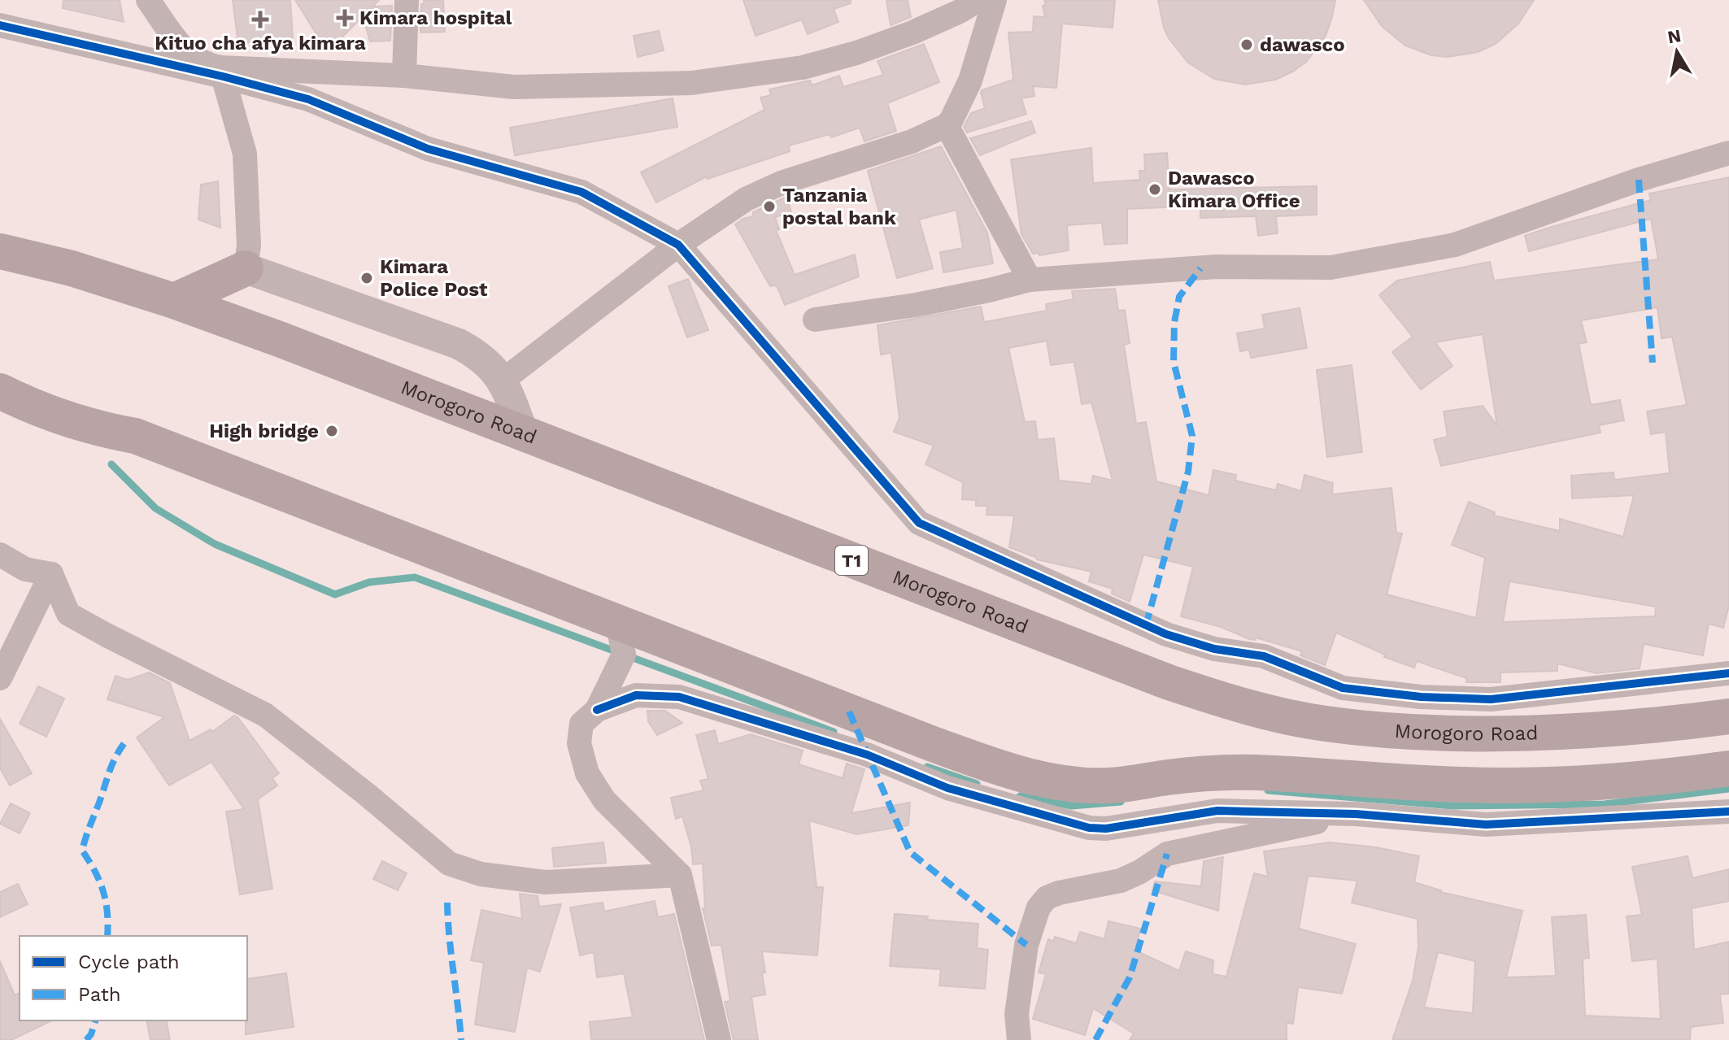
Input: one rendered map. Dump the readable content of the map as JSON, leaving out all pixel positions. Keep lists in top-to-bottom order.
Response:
{
  "streets": {
    "highway": ["Morogoro Road", "T1"]
  },
  "places": {
    "health": ["Kimara hospital", "Kituo cha afya kimara"],
    "other": [
      "dawasco",
      "Dawasco Kimara Office",
      "Tanzania postal bank",
      "Kimara Police Post",
      "High bridge"
    ]
  },
  "legend": ["Cycle path", "Path"],
  "north": "top"
}
